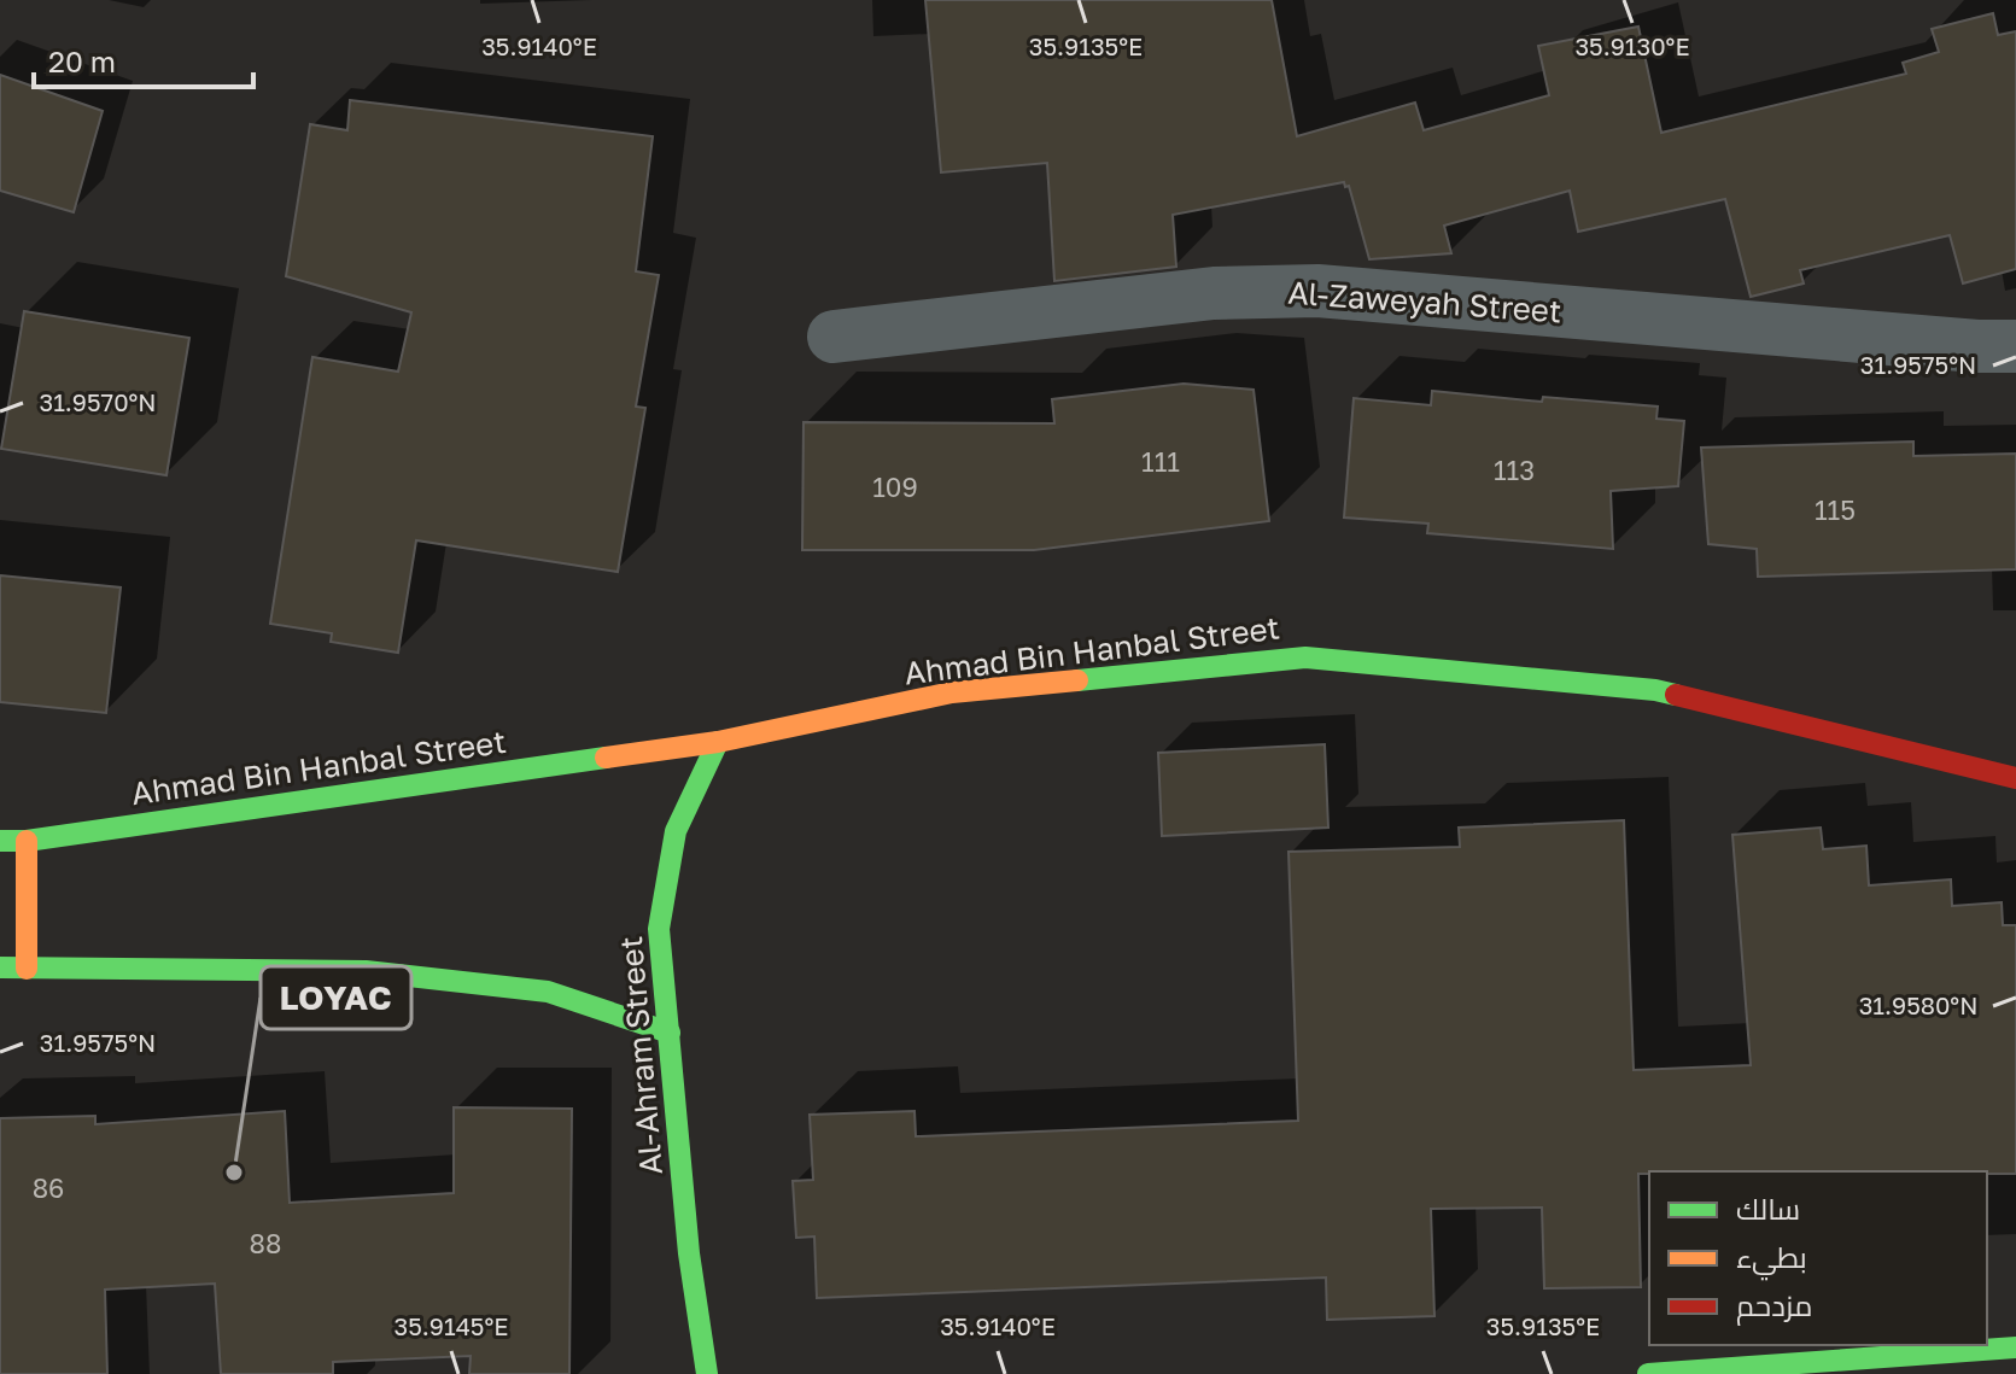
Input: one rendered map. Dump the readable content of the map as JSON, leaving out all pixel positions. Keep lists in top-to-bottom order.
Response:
{
  "streets": {
    "street": ["Al-Zaweyah Street", "Ahmad Bin Hanbal Street", "Al-Ahram Street"]
  },
  "crossings": [
    ["Ahmad Bin Hanbal Street", "Al-Ahram Street"]
  ],
  "places": ["LOYAC"],
  "house_numbers": [
    "111",
    "113",
    "109",
    "115",
    "86",
    "88"
  ],
  "legend": ["سالك", "بطيء", "مزدحم"],
  "scale_bar": "20 m",
  "coordinates": [
    "35.9130°E",
    "35.9140°E",
    "35.9135°E",
    "31.9575°N",
    "31.9570°N",
    "31.9580°N",
    "35.9145°E"
  ]
}
